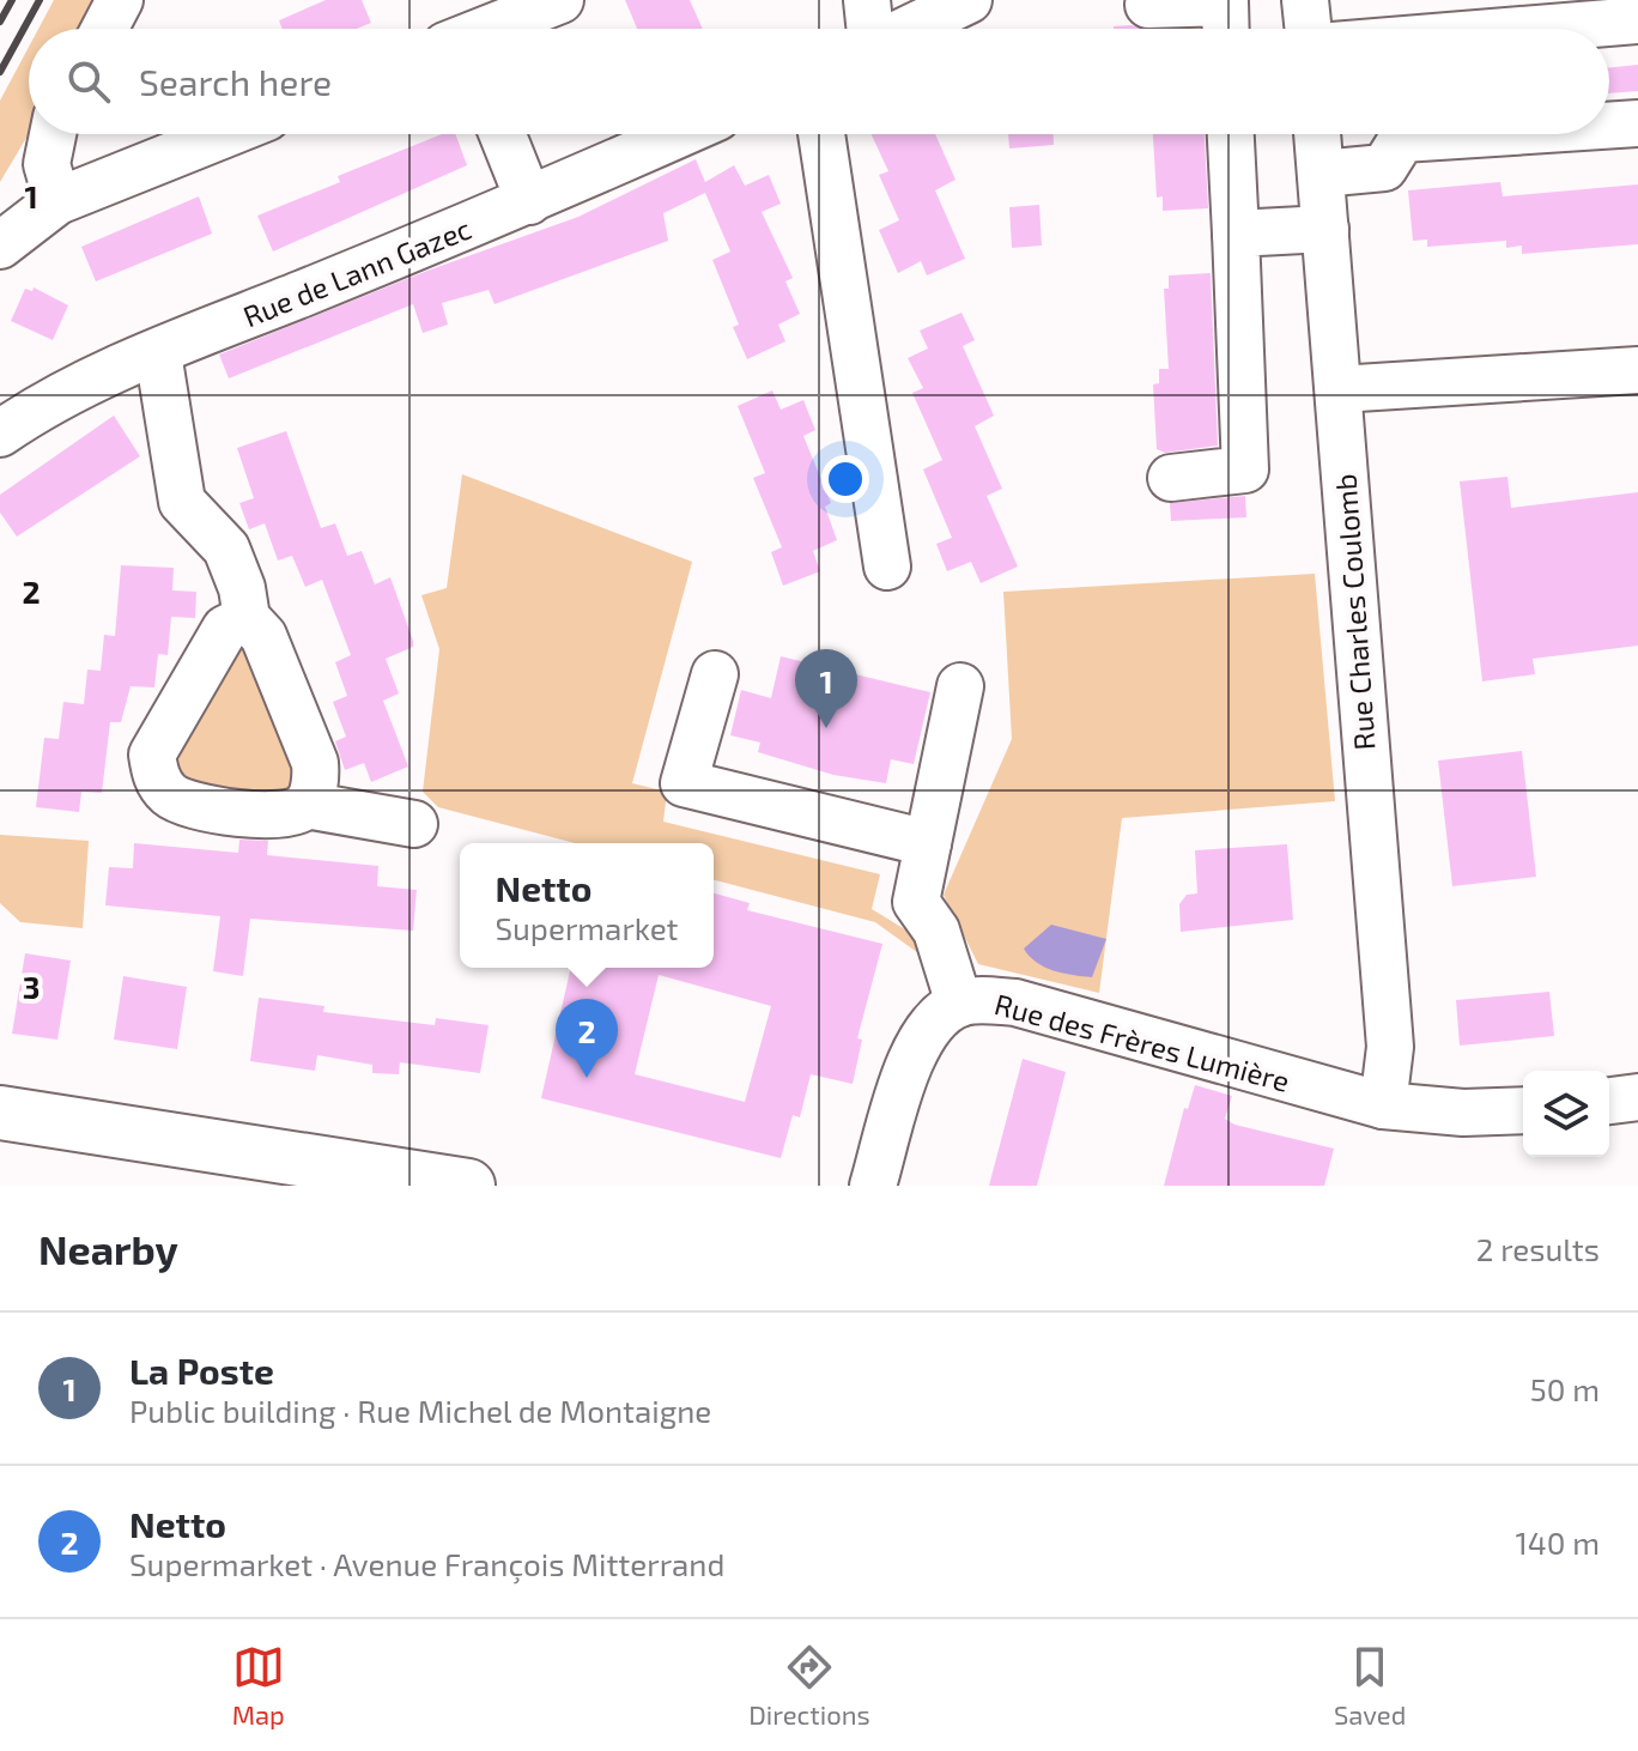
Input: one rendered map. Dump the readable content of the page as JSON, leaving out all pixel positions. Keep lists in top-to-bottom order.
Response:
{
  "streets": {
    "street": ["Rue de Lann Gazec", "Rue Charles Coulomb", "Rue des Frères Lumière"]
  },
  "crossings": [
    ["Rue Charles Coulomb", "Rue des Frères Lumière"]
  ],
  "page": {
    "search": "Search here",
    "pins": ["1", "2"],
    "popup": ["Netto", "Supermarket"],
    "heading": ["Nearby", "2 results"],
    "list": [
      {
        "mark": "1",
        "name": "La Poste",
        "note": "Public building · Rue Michel de Montaigne",
        "value": "50 m"
      },
      {
        "mark": "2",
        "name": "Netto",
        "note": "Supermarket · Avenue François Mitterrand",
        "value": "140 m"
      }
    ],
    "nav": ["Map", "Directions", "Saved"]
  },
  "grid": {
    "rows": ["1", "2", "3"]
  }
}
